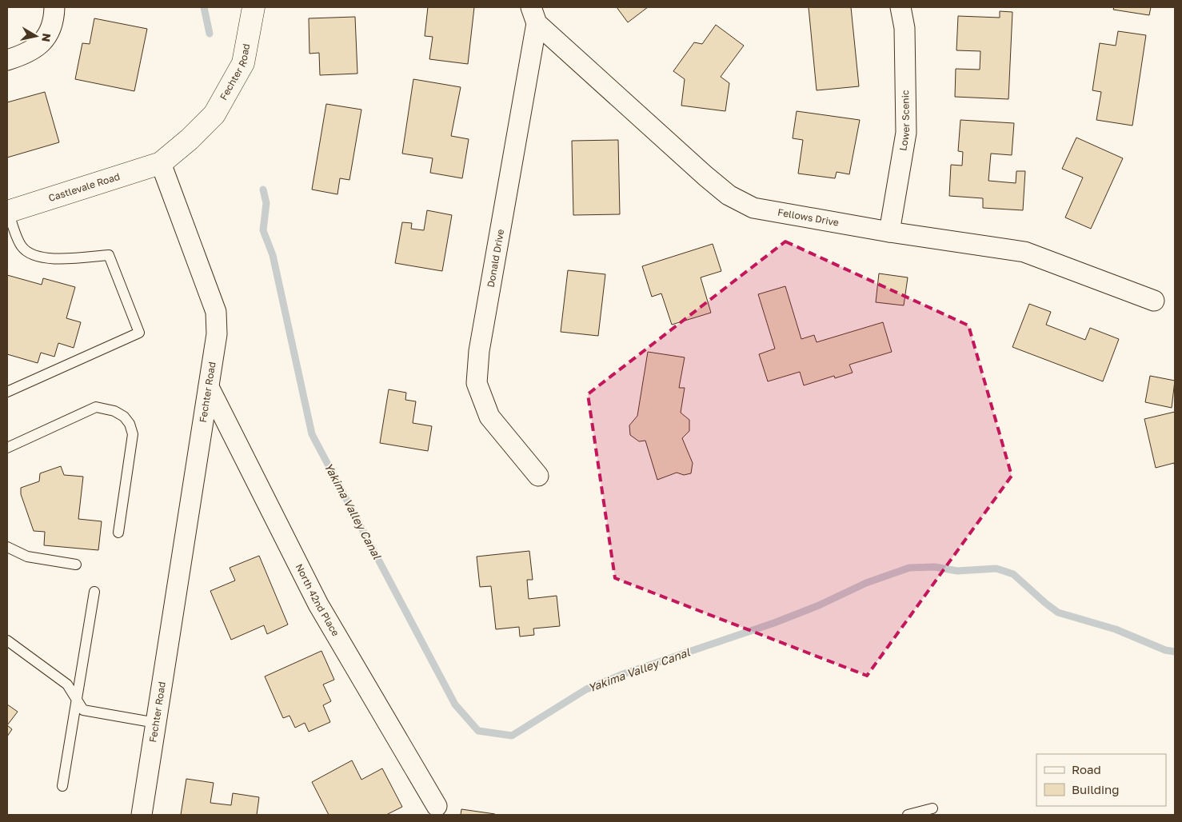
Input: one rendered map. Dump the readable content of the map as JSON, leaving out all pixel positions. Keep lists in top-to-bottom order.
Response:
{
  "streets": {
    "street": [
      "Fechter Road",
      "Lower Scenic",
      "Castlevale Road",
      "Fellows Drive",
      "Donald Drive",
      "North 42nd Place"
    ]
  },
  "crossings": [
    ["Fechter Road", "Castlevale Road"],
    ["Fechter Road", "North 42nd Place"],
    ["Lower Scenic", "Fellows Drive"],
    ["Fellows Drive", "Donald Drive"]
  ],
  "water": ["Yakima Valley Canal"],
  "legend": ["Road", "Building"],
  "north": "right"
}
